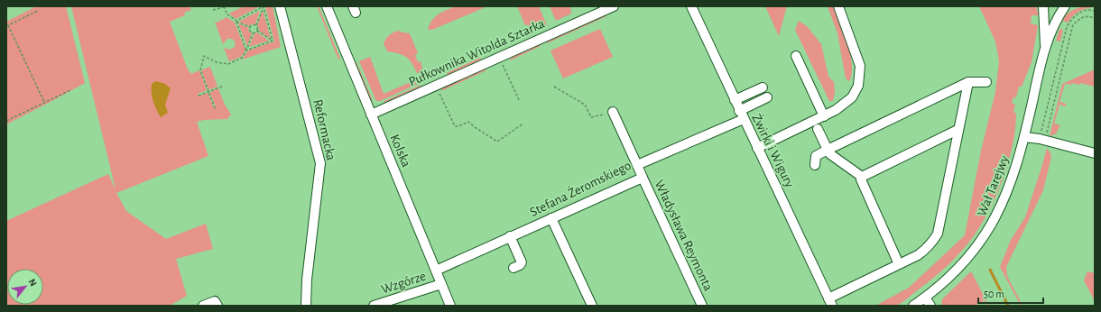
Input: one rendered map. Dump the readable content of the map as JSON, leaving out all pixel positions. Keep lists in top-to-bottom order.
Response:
{
  "streets": {
    "street": [
      "Pułkownika Witolda Sztarka",
      "Reformacka",
      "Kolska",
      "Żwirki i Wigury",
      "Wał Tarejwy",
      "Stefana Żeromskiego",
      "Władysława Reymonta",
      "Wzgórze"
    ]
  },
  "crossings": [
    ["Pułkownika Witolda Sztarka", "Kolska"],
    ["Kolska", "Stefana Żeromskiego"],
    ["Kolska", "Wzgórze"],
    ["Żwirki i Wigury", "Stefana Żeromskiego"],
    ["Stefana Żeromskiego", "Władysława Reymonta"]
  ],
  "scale_bar": "50 m",
  "north": "top right"
}
